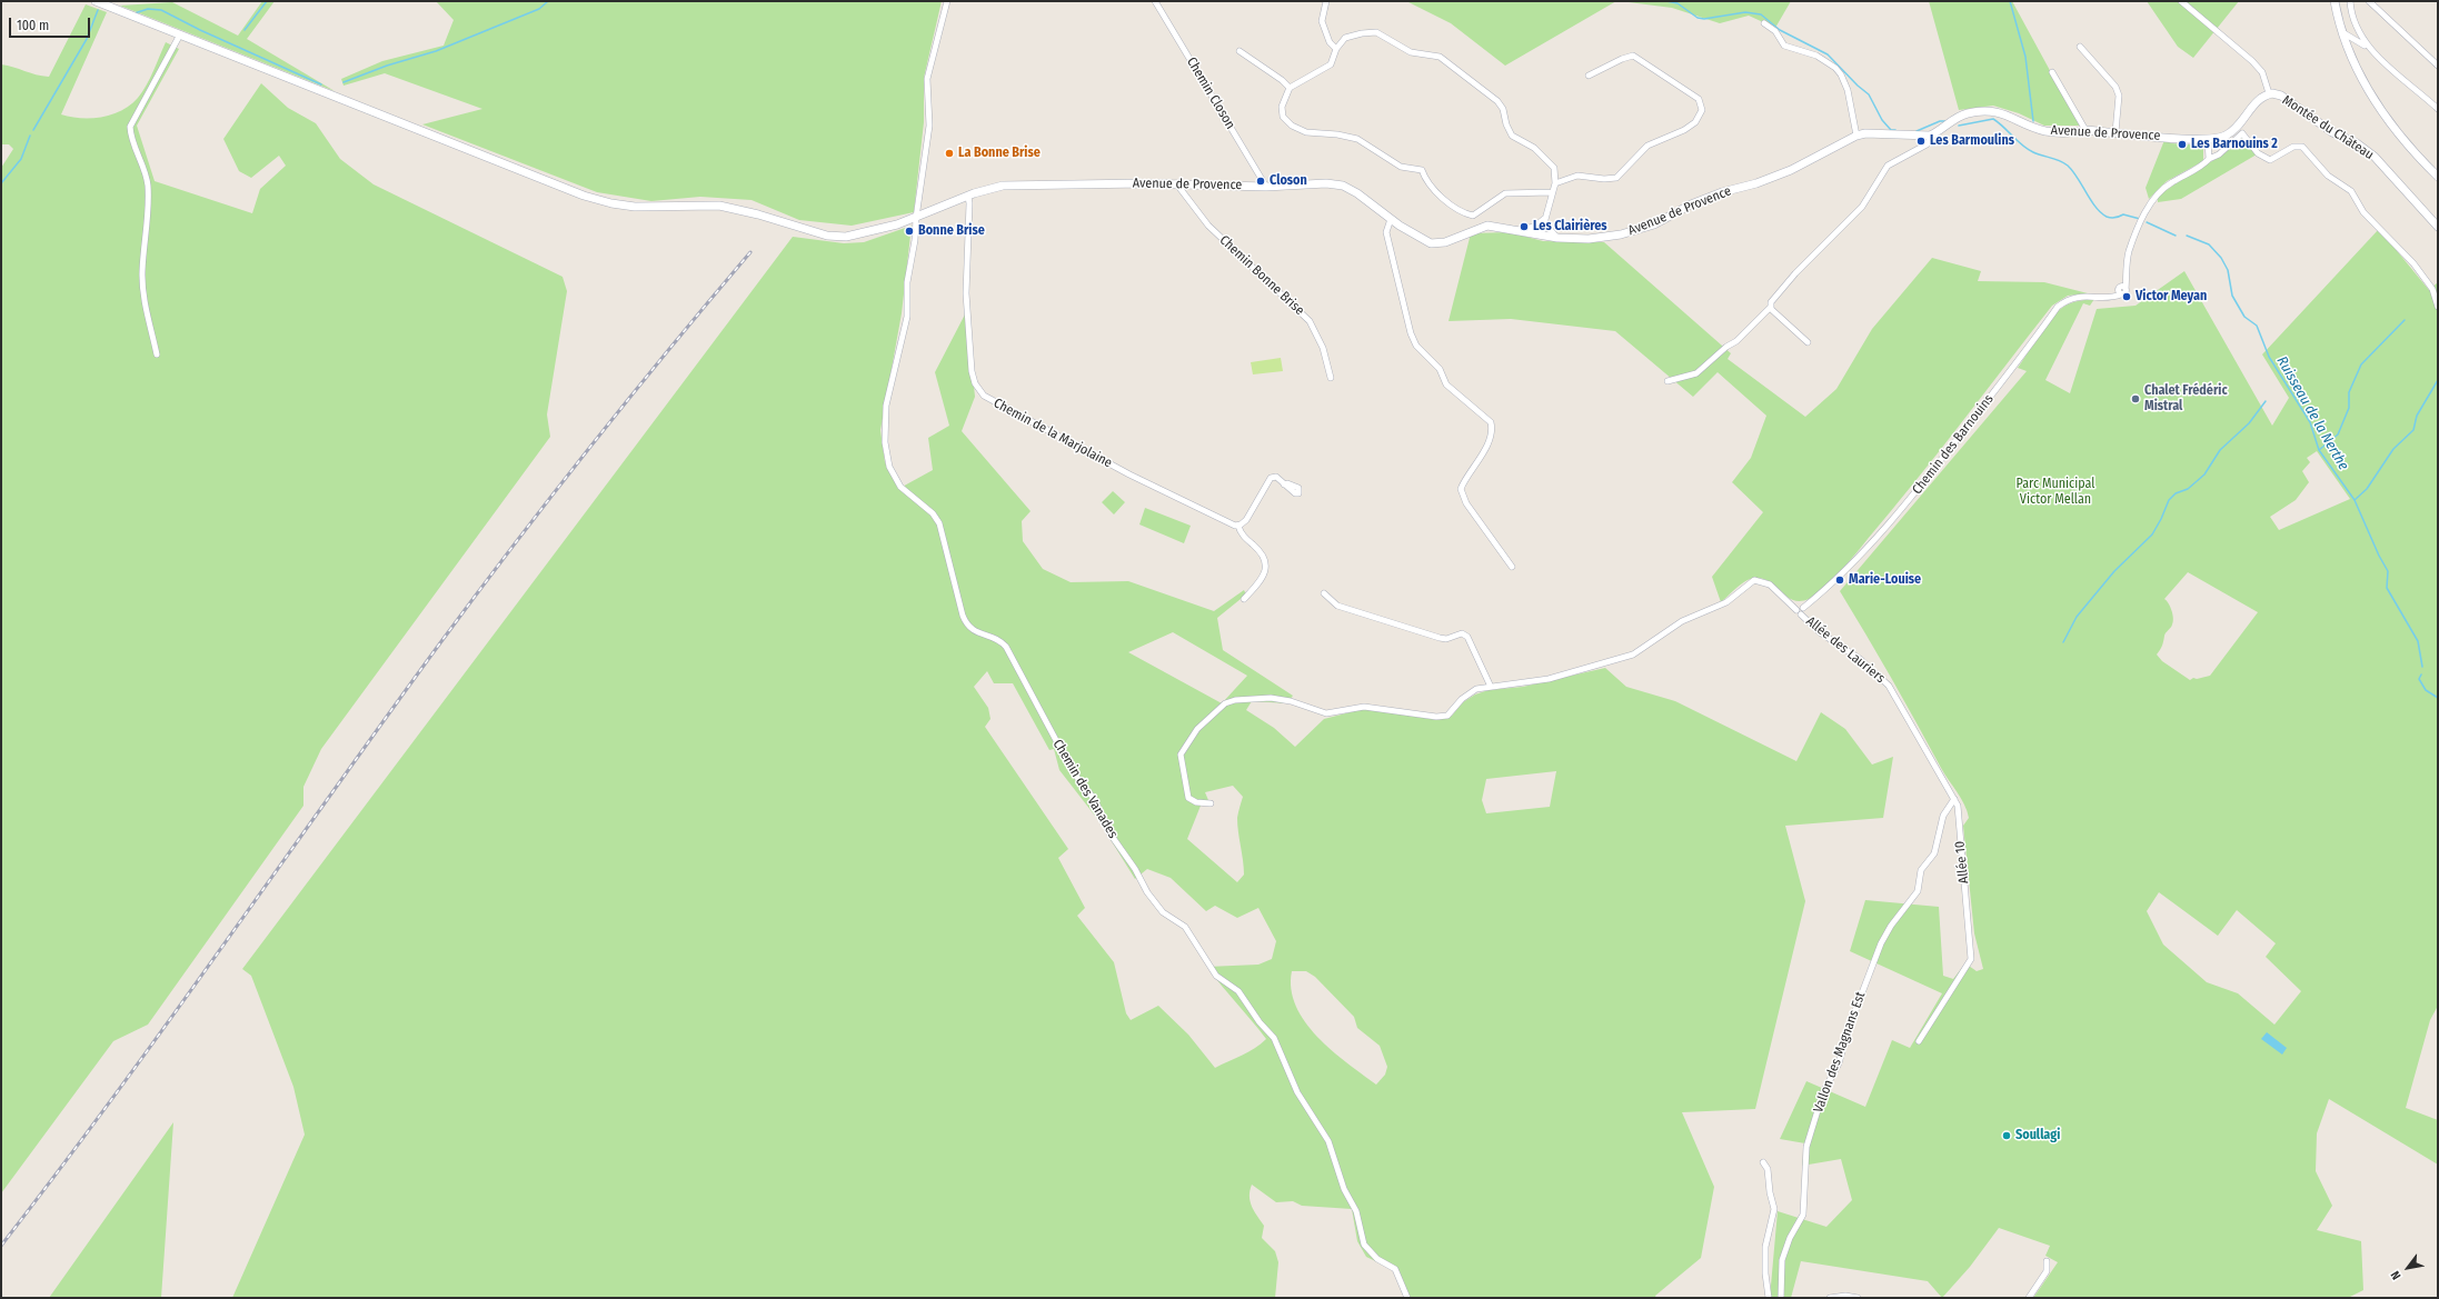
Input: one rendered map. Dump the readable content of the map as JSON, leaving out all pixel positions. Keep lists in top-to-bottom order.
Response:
{
  "streets": {
    "street": [
      "Chemin Closon",
      "Montée du Château",
      "Avenue de Provence",
      "Chemin Bonne Brise",
      "Chemin de la Marjolaine",
      "Chemin des Barnouins",
      "Allée des Lauriers",
      "Chemin des Vanades",
      "Allée 10",
      "Vallon des Magnans Est"
    ]
  },
  "crossings": [
    ["Chemin Closon", "Avenue de Provence"],
    ["Montée du Château", "Avenue de Provence"],
    ["Avenue de Provence", "Chemin Bonne Brise"],
    ["Avenue de Provence", "Chemin de la Marjolaine"],
    ["Avenue de Provence", "Chemin des Vanades"],
    ["Chemin des Barnouins", "Allée des Lauriers"],
    ["Allée des Lauriers", "Allée 10"],
    ["Allée 10", "Vallon des Magnans Est"]
  ],
  "water": ["Ruisseau de la Nerthe"],
  "parks": ["Parc Municipal Victor Mellan"],
  "places": [
    "Les Barmoulins",
    "Les Barnouins 2",
    "La Bonne Brise",
    "Closon",
    "Les Clairières",
    "Bonne Brise",
    "Victor Meyan",
    "Chalet Frédéric Mistral",
    "Marie-Louise",
    "Soullagi"
  ],
  "scale_bar": "100 m",
  "north": "bottom left"
}
